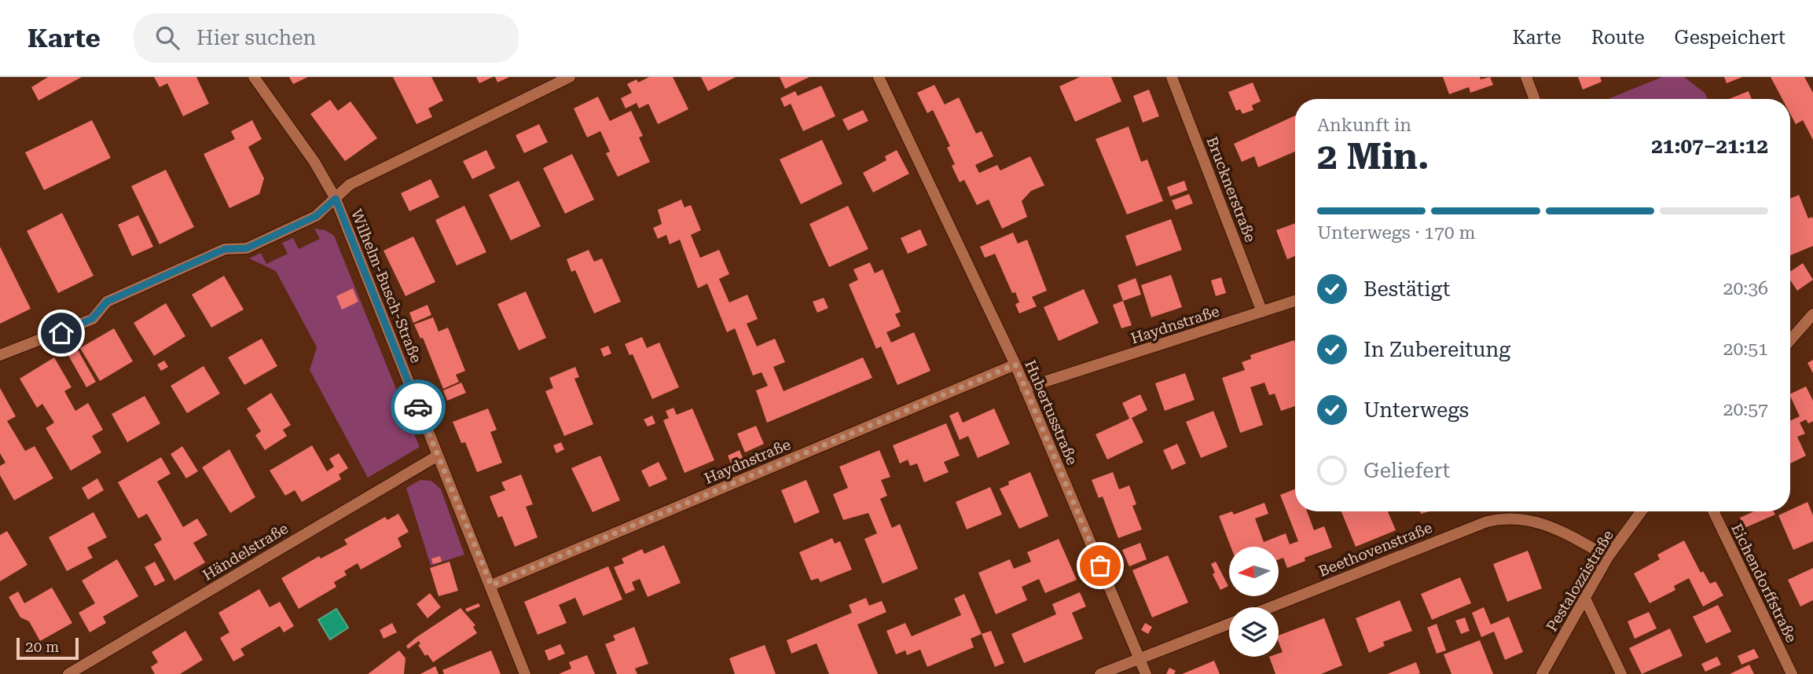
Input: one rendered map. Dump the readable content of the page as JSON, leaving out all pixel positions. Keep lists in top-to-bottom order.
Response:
{
  "streets": {
    "street": [
      "Brucknerstraße",
      "Wilhelm-Busch-Straße",
      "Haydnstraße",
      "Hubertusstraße",
      "Beethovenstraße",
      "Händelstraße",
      "Pestalozzistraße",
      "Eichendorffstraße"
    ]
  },
  "crossings": [
    ["Brucknerstraße", "Haydnstraße"],
    ["Wilhelm-Busch-Straße", "Haydnstraße"],
    ["Wilhelm-Busch-Straße", "Händelstraße"],
    ["Haydnstraße", "Hubertusstraße"],
    ["Beethovenstraße", "Pestalozzistraße"]
  ],
  "scale_bar": "20 m",
  "north": "left",
  "page": {
    "header": "Karte",
    "search": "Hier suchen",
    "nav": ["Karte", "Route", "Gespeichert"],
    "heading": ["2 Min.", "Ankunft in", "21:07–21:12"],
    "bar": "Unterwegs · 170 m",
    "list": [
      ["Bestätigt", "20:36"],
      ["In Zubereitung", "20:51"],
      ["Unterwegs", "20:57"],
      "Geliefert"
    ],
    "scale": "20 m"
  }
}
